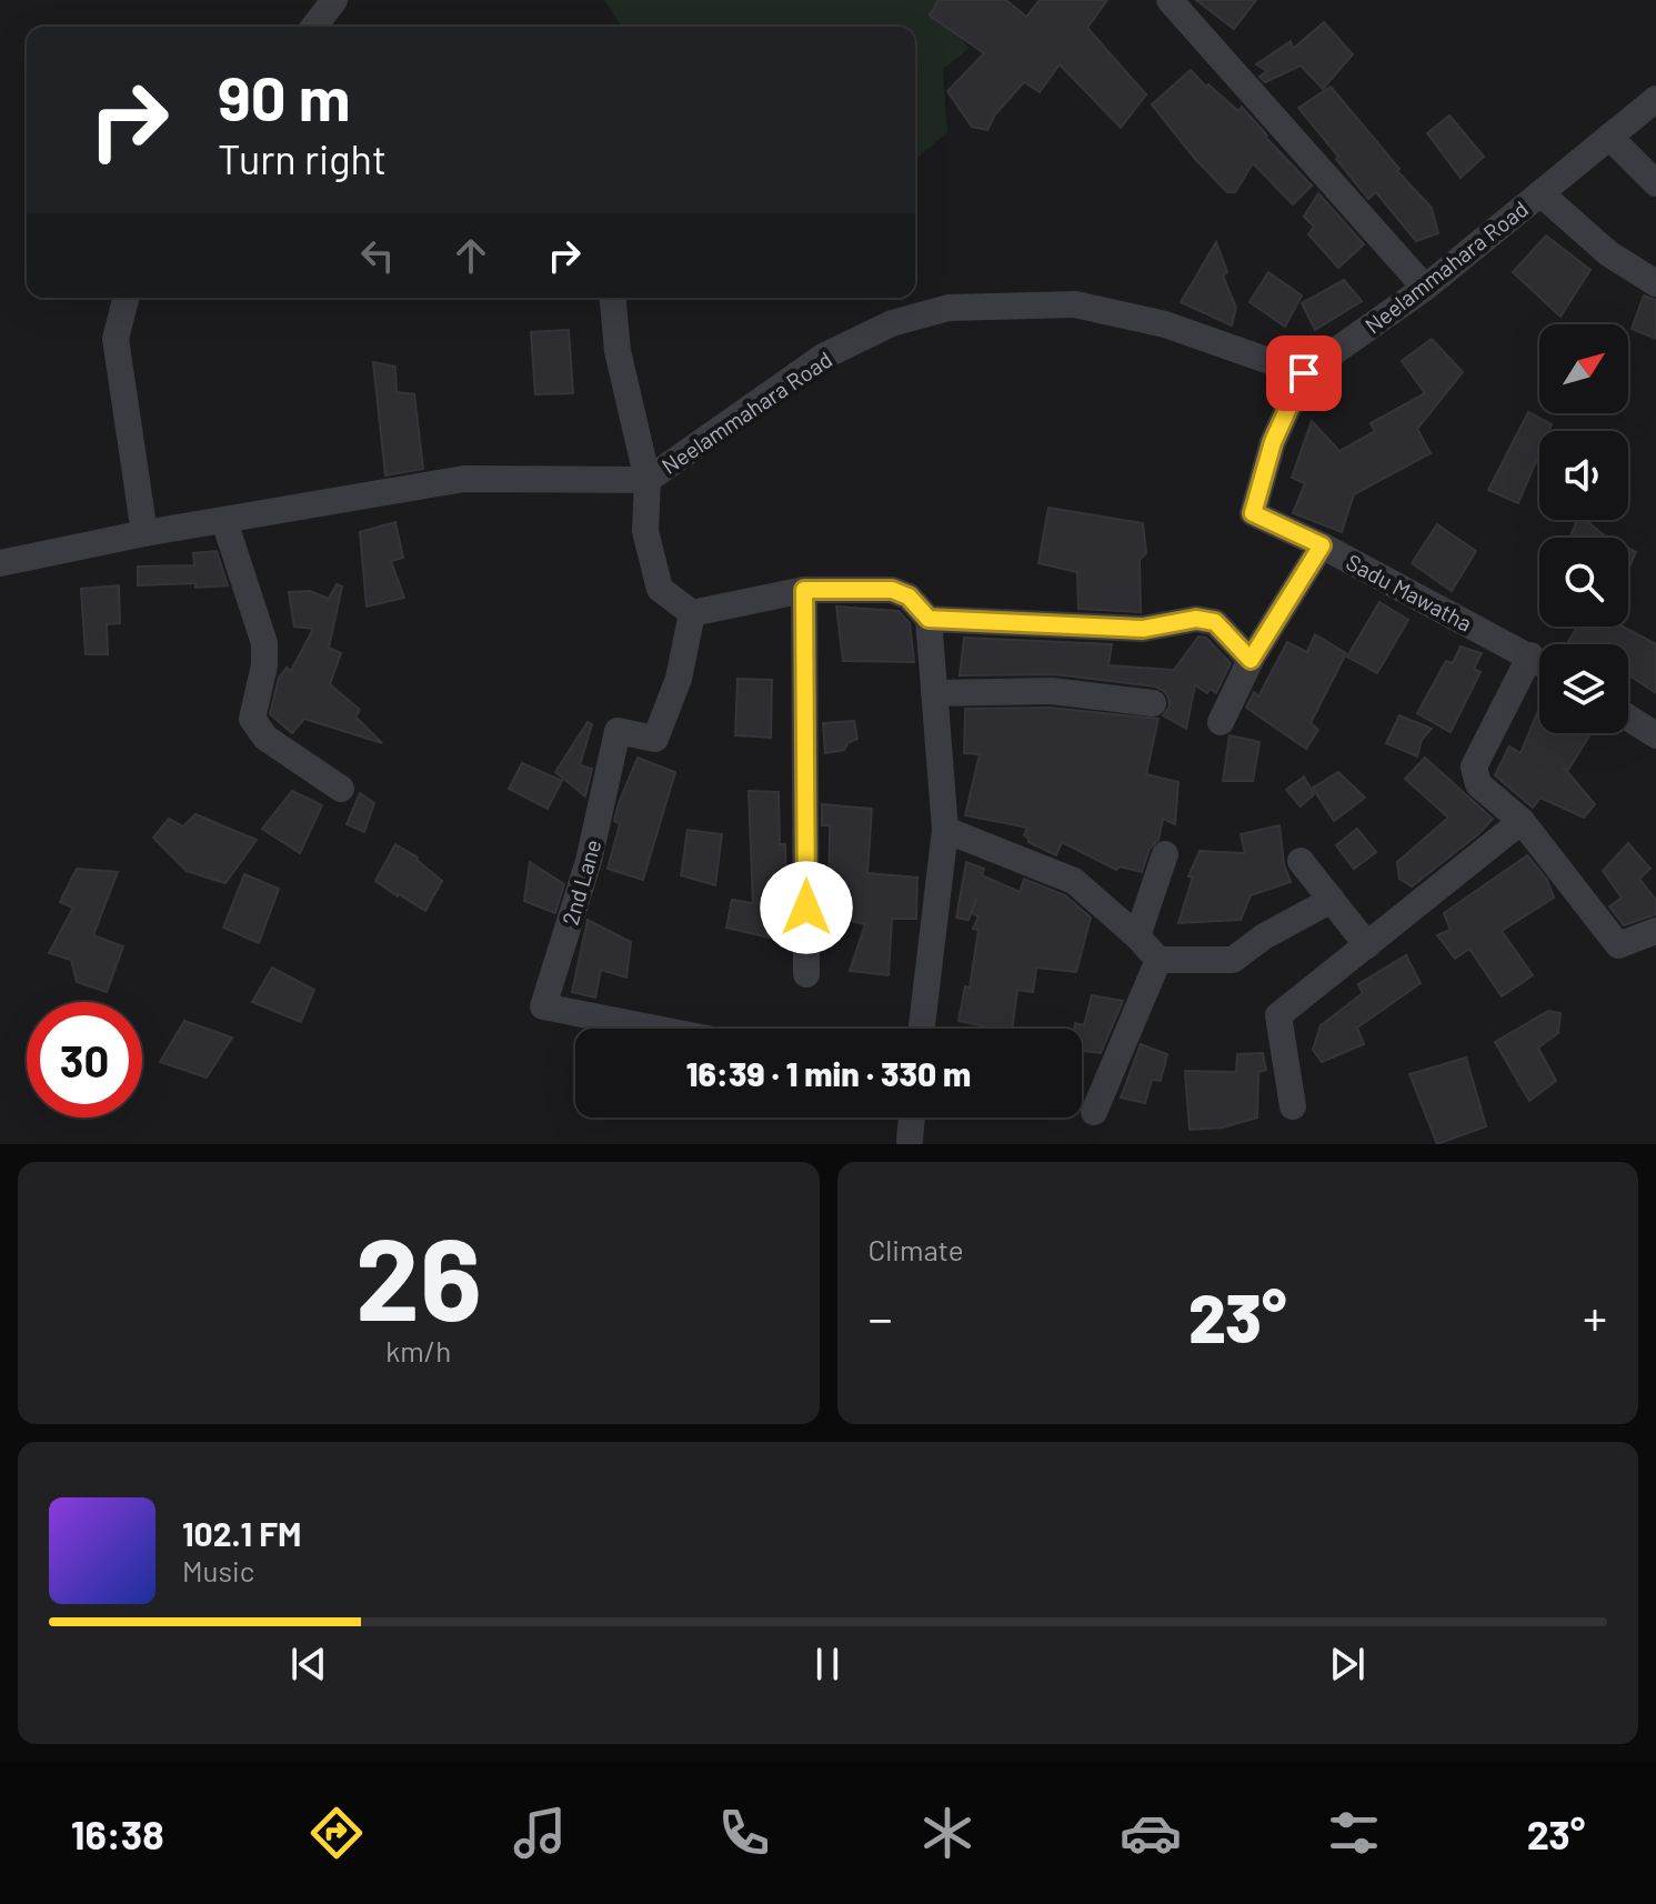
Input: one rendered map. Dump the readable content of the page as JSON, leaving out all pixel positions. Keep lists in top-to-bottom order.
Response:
{
  "streets": {
    "street": ["Neelammahara Road", "Sadu Mawatha", "2nd Lane"]
  },
  "crossings": [
    ["Neelammahara Road", "Sadu Mawatha"]
  ],
  "north": "top right",
  "page": {
    "turn": ["90 m", "Turn right"],
    "limit": "30",
    "trip": "16:39 · 1 min · 330 m",
    "tile": [
      ["26", "km/h"],
      "Climate"
    ],
    "heat": ["−", "23°", "+"],
    "song": ["102.1 FM", "Music"],
    "tabs": ["16:38", "23°"]
  }
}
